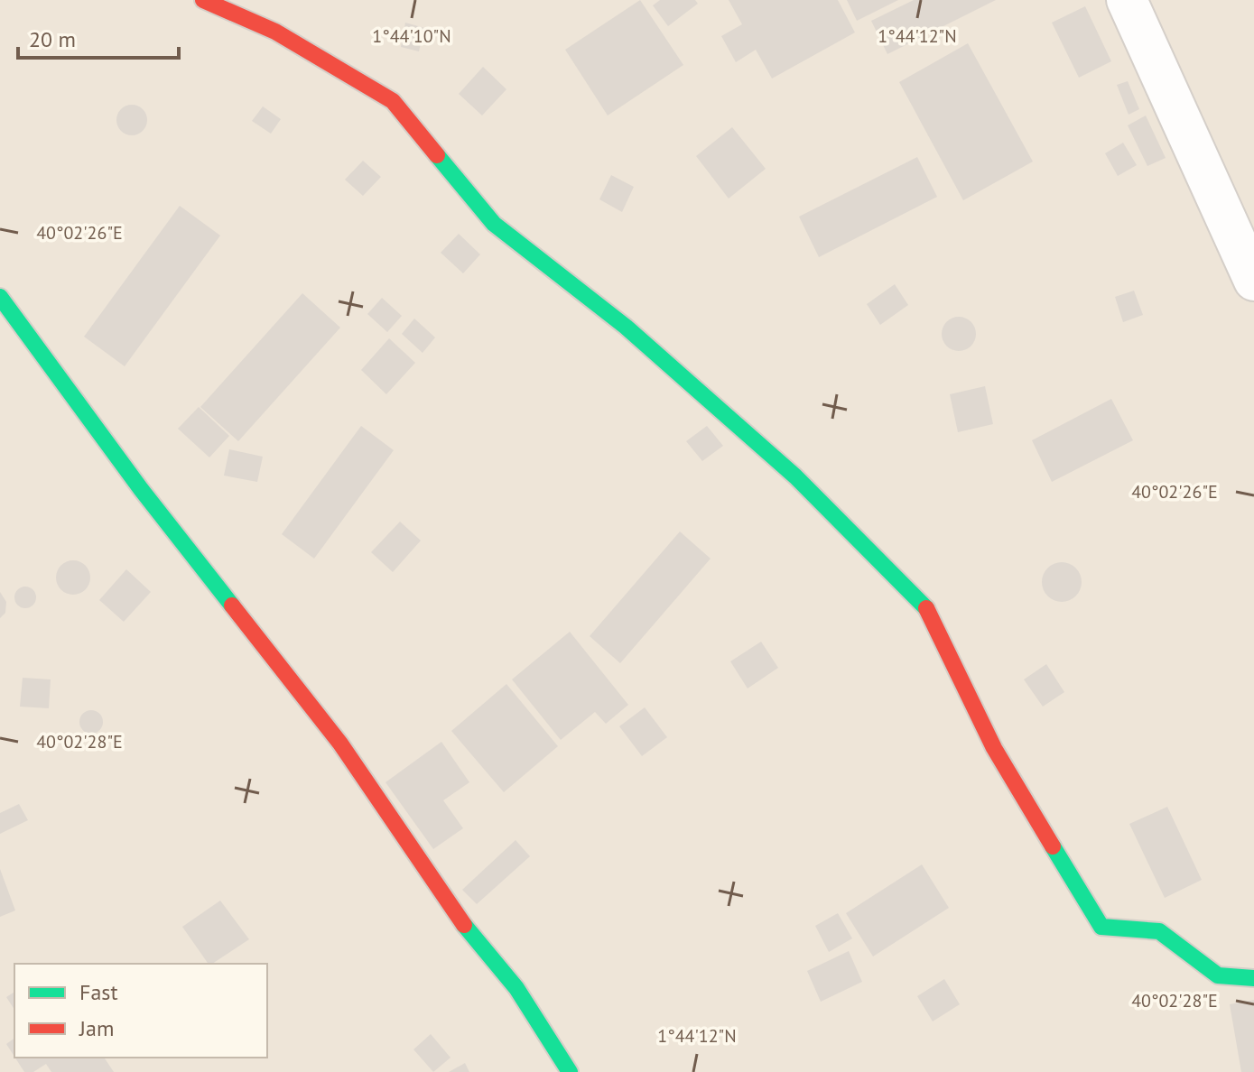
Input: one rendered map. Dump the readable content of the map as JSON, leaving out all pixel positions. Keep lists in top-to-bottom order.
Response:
{
  "legend": ["Fast", "Jam"],
  "scale_bar": "20 m",
  "coordinates": [
    "1°44'10\"N",
    "1°44'12\"N",
    "40°02'26\"E",
    "40°02'28\"E"
  ]
}
